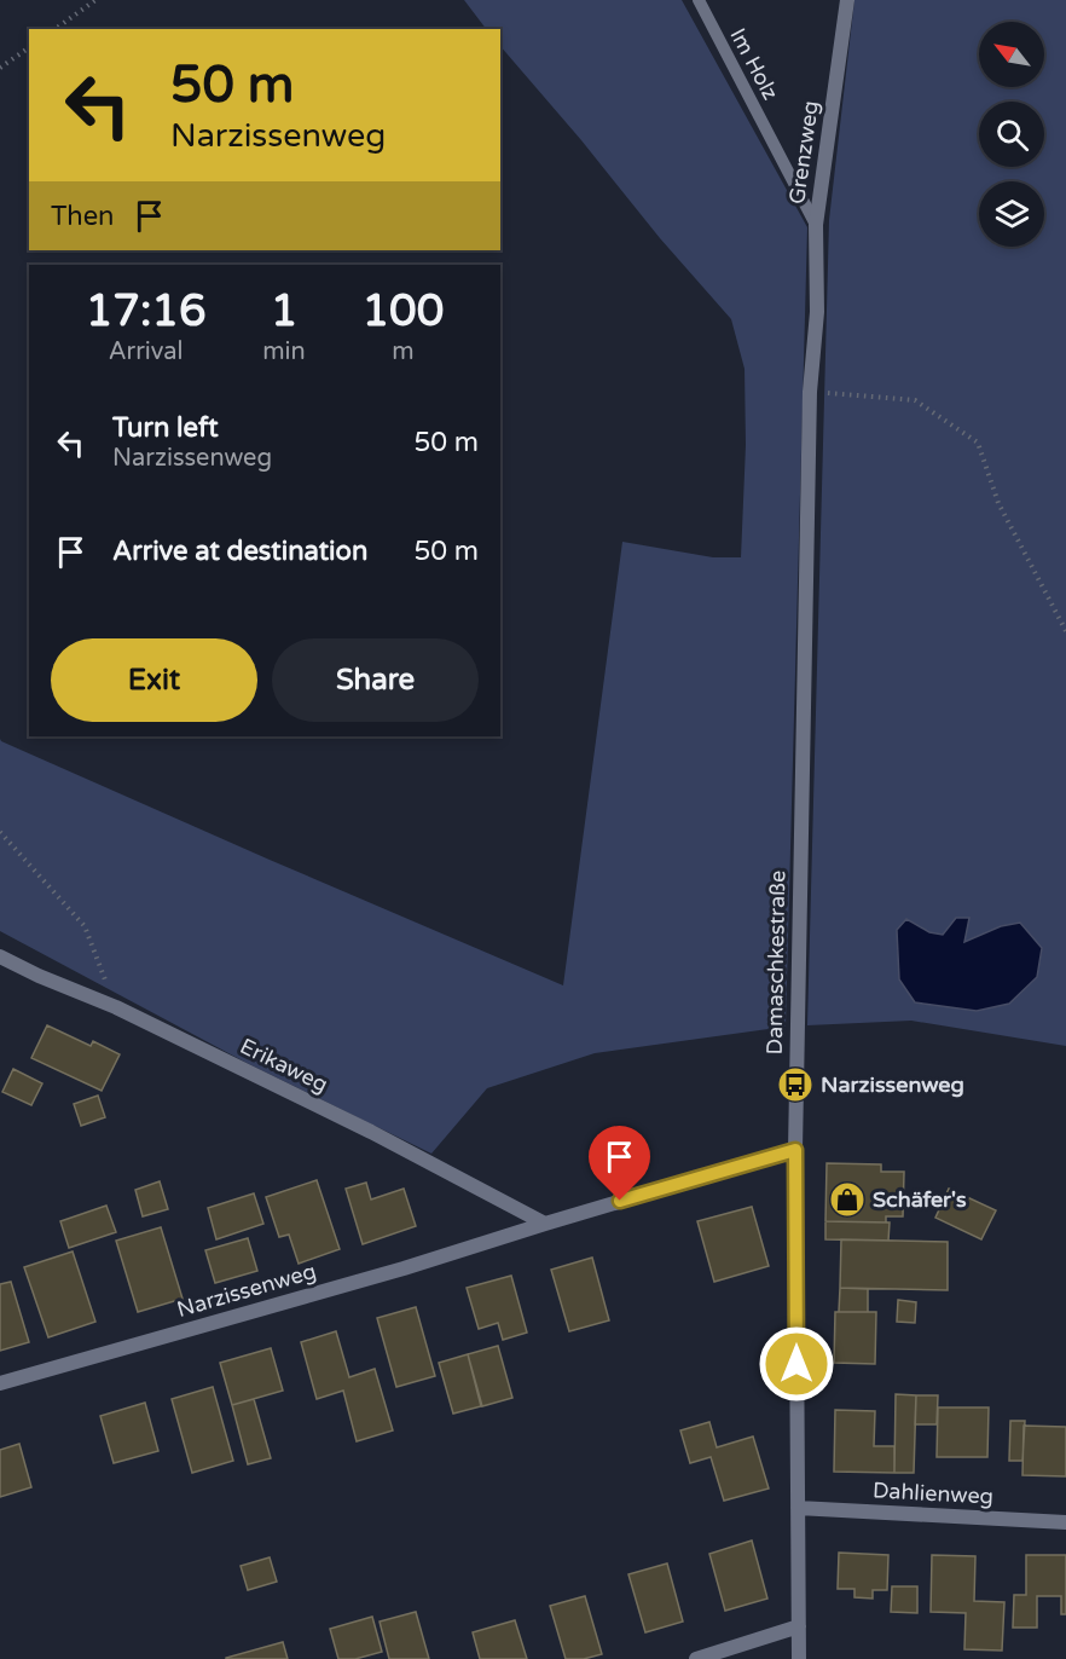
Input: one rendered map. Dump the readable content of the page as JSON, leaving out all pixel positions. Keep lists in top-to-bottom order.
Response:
{
  "streets": {
    "street": [
      "Grenzweg",
      "Damaschkestraße",
      "Erikaweg",
      "Narzissenweg",
      "Dahlienweg"
    ],
    "lane": ["Im Holz"]
  },
  "crossings": [
    ["Im Holz", "Grenzweg"],
    ["Grenzweg", "Damaschkestraße"],
    ["Damaschkestraße", "Narzissenweg"],
    ["Damaschkestraße", "Dahlienweg"],
    ["Erikaweg", "Narzissenweg"]
  ],
  "places": {
    "bus stop": ["Narzissenweg"],
    "shop": ["Schäfer's"]
  },
  "north": "top left",
  "page": {
    "turn": ["50 m", "Narzissenweg"],
    "then": "Then",
    "eta": [
      "17:16",
      "Arrival",
      "1",
      "min",
      "100",
      "m"
    ],
    "list": [
      {
        "name": "Turn left",
        "note": "Narzissenweg",
        "value": "50 m"
      },
      {
        "name": "Arrive at destination",
        "value": "50 m"
      }
    ],
    "buttons": ["Exit", "Share"]
  }
}
